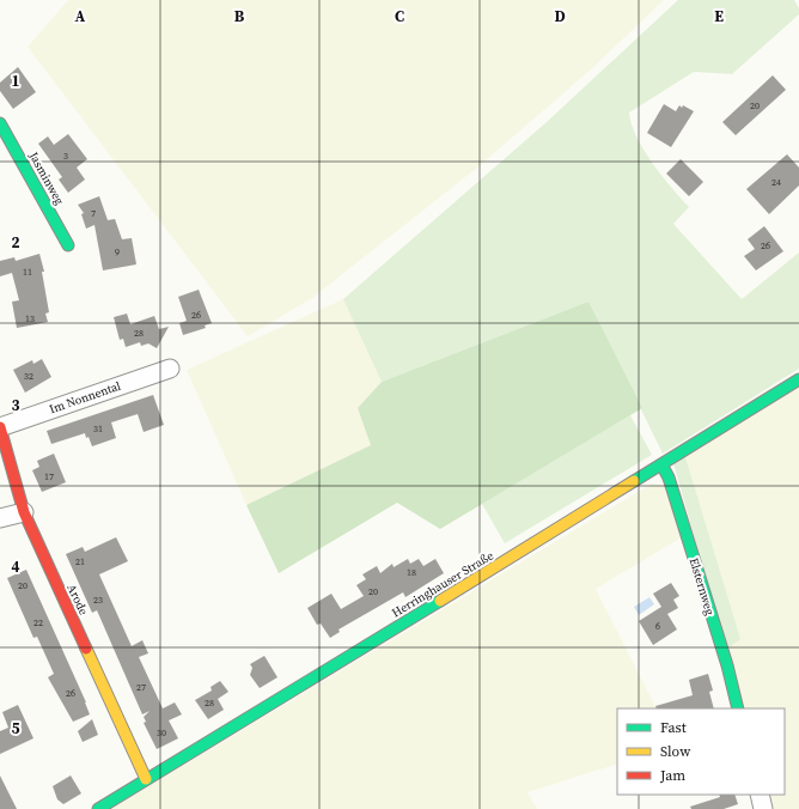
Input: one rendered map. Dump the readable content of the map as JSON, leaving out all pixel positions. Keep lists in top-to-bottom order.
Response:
{
  "streets": {
    "street": [
      "Jasminweg",
      "Im Nonnental",
      "Herringhauser Straße",
      "Elsternweg",
      "Arode"
    ]
  },
  "crossings": [
    ["Im Nonnental", "Arode"],
    ["Herringhauser Straße", "Elsternweg"],
    ["Herringhauser Straße", "Arode"]
  ],
  "house_numbers": [
    "20",
    "3",
    "24",
    "7",
    "26",
    "9",
    "11",
    "26",
    "13",
    "28",
    "32",
    "31",
    "17",
    "21",
    "18",
    "20",
    "20",
    "23",
    "22",
    "6",
    "27",
    "26",
    "28",
    "30"
  ],
  "legend": ["Fast", "Slow", "Jam"],
  "grid": {
    "columns": [
      "A",
      "B",
      "C",
      "D",
      "E"
    ],
    "rows": [
      "1",
      "2",
      "3",
      "4",
      "5"
    ]
  }
}
